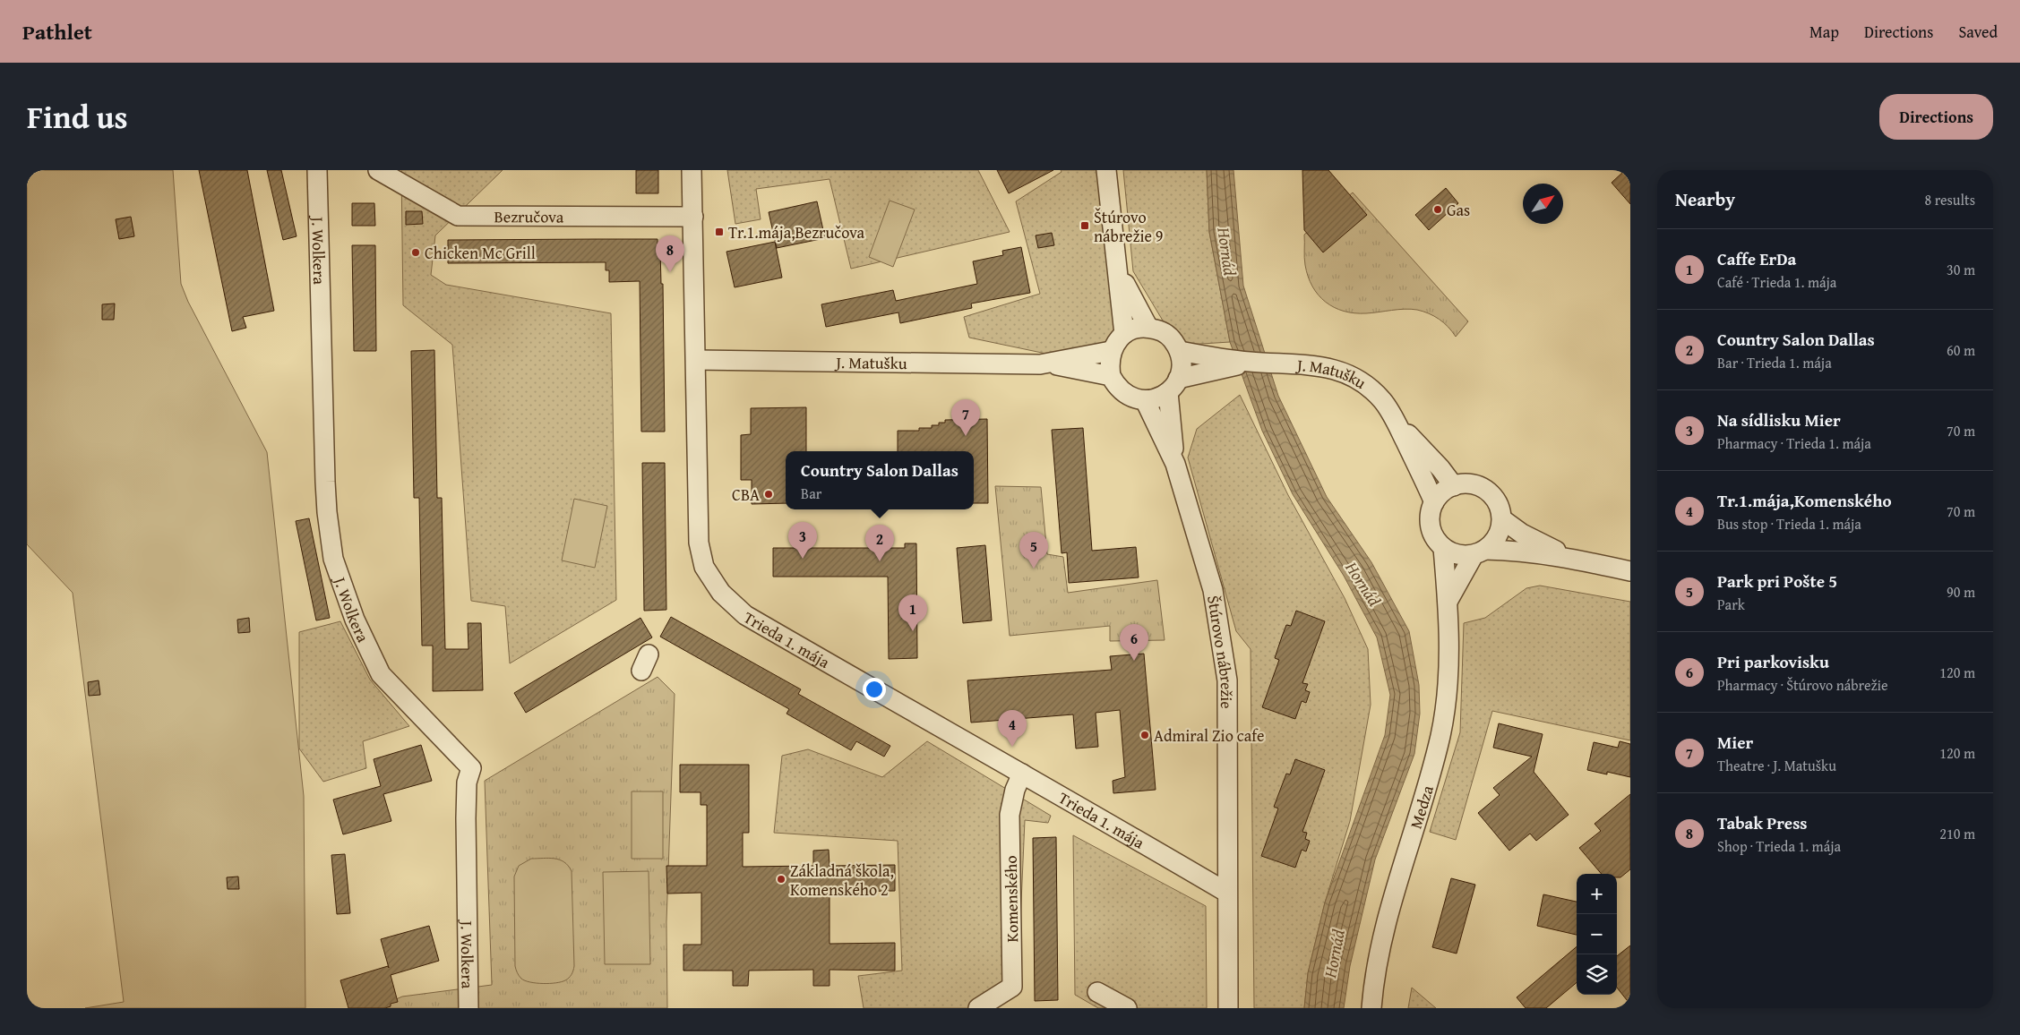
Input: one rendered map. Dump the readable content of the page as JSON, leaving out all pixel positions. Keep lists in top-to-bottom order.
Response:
{
  "streets": {
    "street": [
      "Bezručova",
      "J. Wolkera",
      "J. Matušku",
      "Trieda 1. mája",
      "Štúrovo nábrežie",
      "Medza",
      "Komenského"
    ]
  },
  "crossings": [
    ["Bezručova", "Trieda 1. mája"],
    ["J. Matušku", "Trieda 1. mája"],
    ["Trieda 1. mája", "Štúrovo nábrežie"],
    ["Trieda 1. mája", "Komenského"]
  ],
  "water": ["Hornád"],
  "places": {
    "other": [
      "Gas",
      "Chicken Mc Grill",
      "CBA",
      "Admiral Zio cafe",
      "Základná škola, Komenského 2"
    ],
    "transit": ["Štúrovo nábrežie 9", "Tr.1.mája,Bezručova"]
  },
  "north": "top right",
  "page": {
    "header": "Pathlet",
    "nav": ["Map", "Directions", "Saved"],
    "title": "Find us",
    "buttons": "Directions",
    "heading": ["Nearby", "8 results"],
    "list": [
      {
        "mark": "1",
        "name": "Caffe ErDa",
        "note": "Café · Trieda 1. mája",
        "value": "30 m"
      },
      {
        "mark": "2",
        "name": "Country Salon Dallas",
        "note": "Bar · Trieda 1. mája",
        "value": "60 m"
      },
      {
        "mark": "3",
        "name": "Na sídlisku Mier",
        "note": "Pharmacy · Trieda 1. mája",
        "value": "70 m"
      },
      {
        "mark": "4",
        "name": "Tr.1.mája,Komenského",
        "note": "Bus stop · Trieda 1. mája",
        "value": "70 m"
      },
      {
        "mark": "5",
        "name": "Park pri Pošte 5",
        "note": "Park",
        "value": "90 m"
      },
      {
        "mark": "6",
        "name": "Pri parkovisku",
        "note": "Pharmacy · Štúrovo nábrežie",
        "value": "120 m"
      },
      {
        "mark": "7",
        "name": "Mier",
        "note": "Theatre · J. Matušku",
        "value": "120 m"
      },
      {
        "mark": "8",
        "name": "Tabak Press",
        "note": "Shop · Trieda 1. mája",
        "value": "210 m"
      }
    ],
    "pins": [
      "8",
      "7",
      "3",
      "2",
      "5",
      "1",
      "6",
      "4"
    ],
    "popup": ["Country Salon Dallas", "Bar"],
    "map_buttons": ["+", "−"]
  }
}
